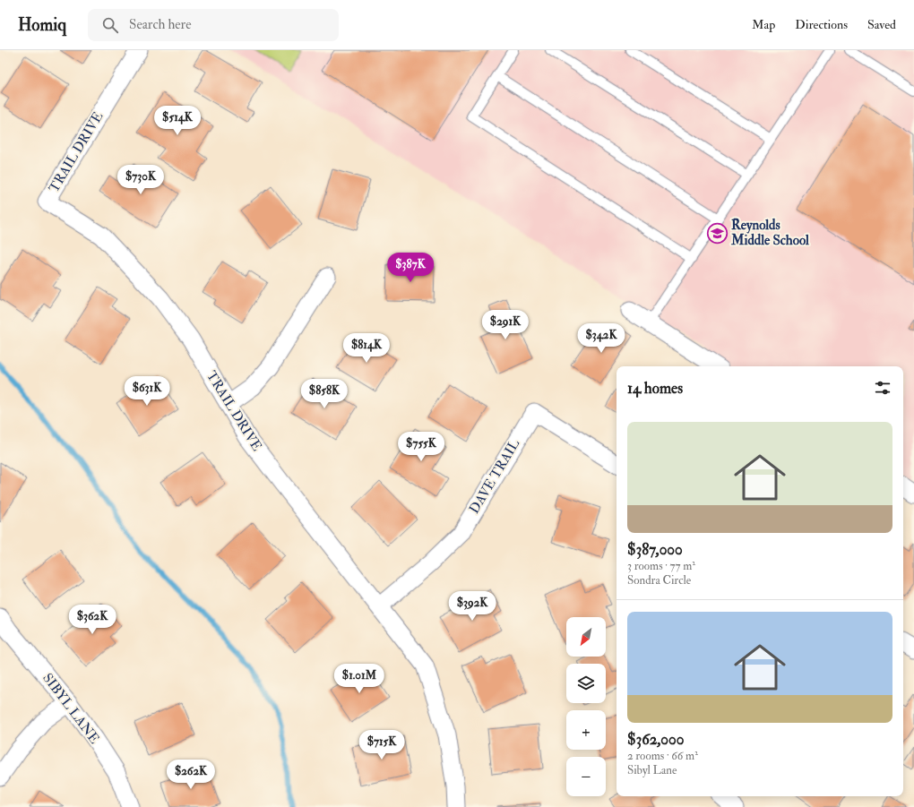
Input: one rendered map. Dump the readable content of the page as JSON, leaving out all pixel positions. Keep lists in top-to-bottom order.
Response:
{
  "streets": {
    "street": ["TRAIL DRIVE", "DAVE TRAIL", "SIBYL LANE"]
  },
  "crossings": [
    ["TRAIL DRIVE", "DAVE TRAIL"]
  ],
  "places": {
    "school or university": ["Reynolds Middle School"]
  },
  "north": "bottom left",
  "page": {
    "header": "Homiq",
    "search": "Search here",
    "nav": ["Map", "Directions", "Saved"],
    "price": [
      "$514K",
      "$730K",
      "$387K",
      "$291K",
      "$342K",
      "$814K",
      "$631K",
      "$858K",
      "$755K",
      "$392K",
      "$362K",
      "$1.01M",
      "$715K",
      "$262K"
    ],
    "heading": "14 homes",
    "list": [
      {
        "name": "$387,000",
        "note": "3 rooms · 77 m² · Sondra Circle"
      },
      {
        "name": "$362,000",
        "note": "2 rooms · 66 m² · Sibyl Lane"
      }
    ],
    "map_buttons": ["+", "−"]
  }
}
